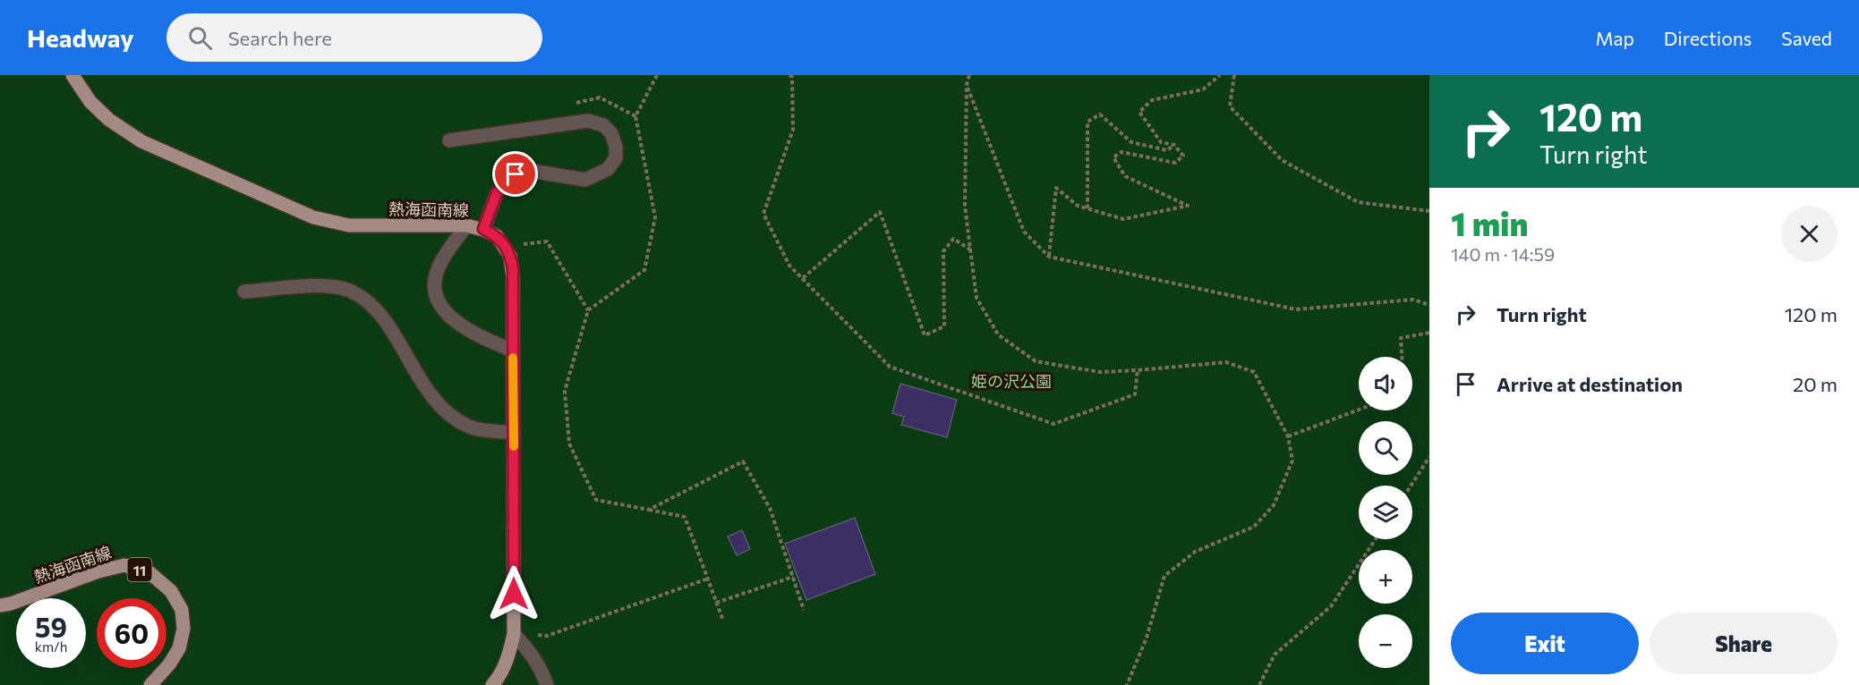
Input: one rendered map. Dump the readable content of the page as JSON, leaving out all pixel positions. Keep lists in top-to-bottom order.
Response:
{
  "streets": {
    "main road": ["熱海函南線", "11"]
  },
  "parks": ["姫の沢公園"],
  "page": {
    "header": "Headway",
    "search": "Search here",
    "nav": ["Map", "Directions", "Saved"],
    "turn": ["120 m", "Turn right"],
    "heading": ["1 min", "140 m · 14:59"],
    "list": [
      {
        "name": "Turn right",
        "value": "120 m"
      },
      {
        "name": "Arrive at destination",
        "value": "20 m"
      }
    ],
    "map_buttons": ["+", "−"],
    "speed": "59 km/h",
    "limit": "60",
    "buttons": ["Exit", "Share"]
  }
}
